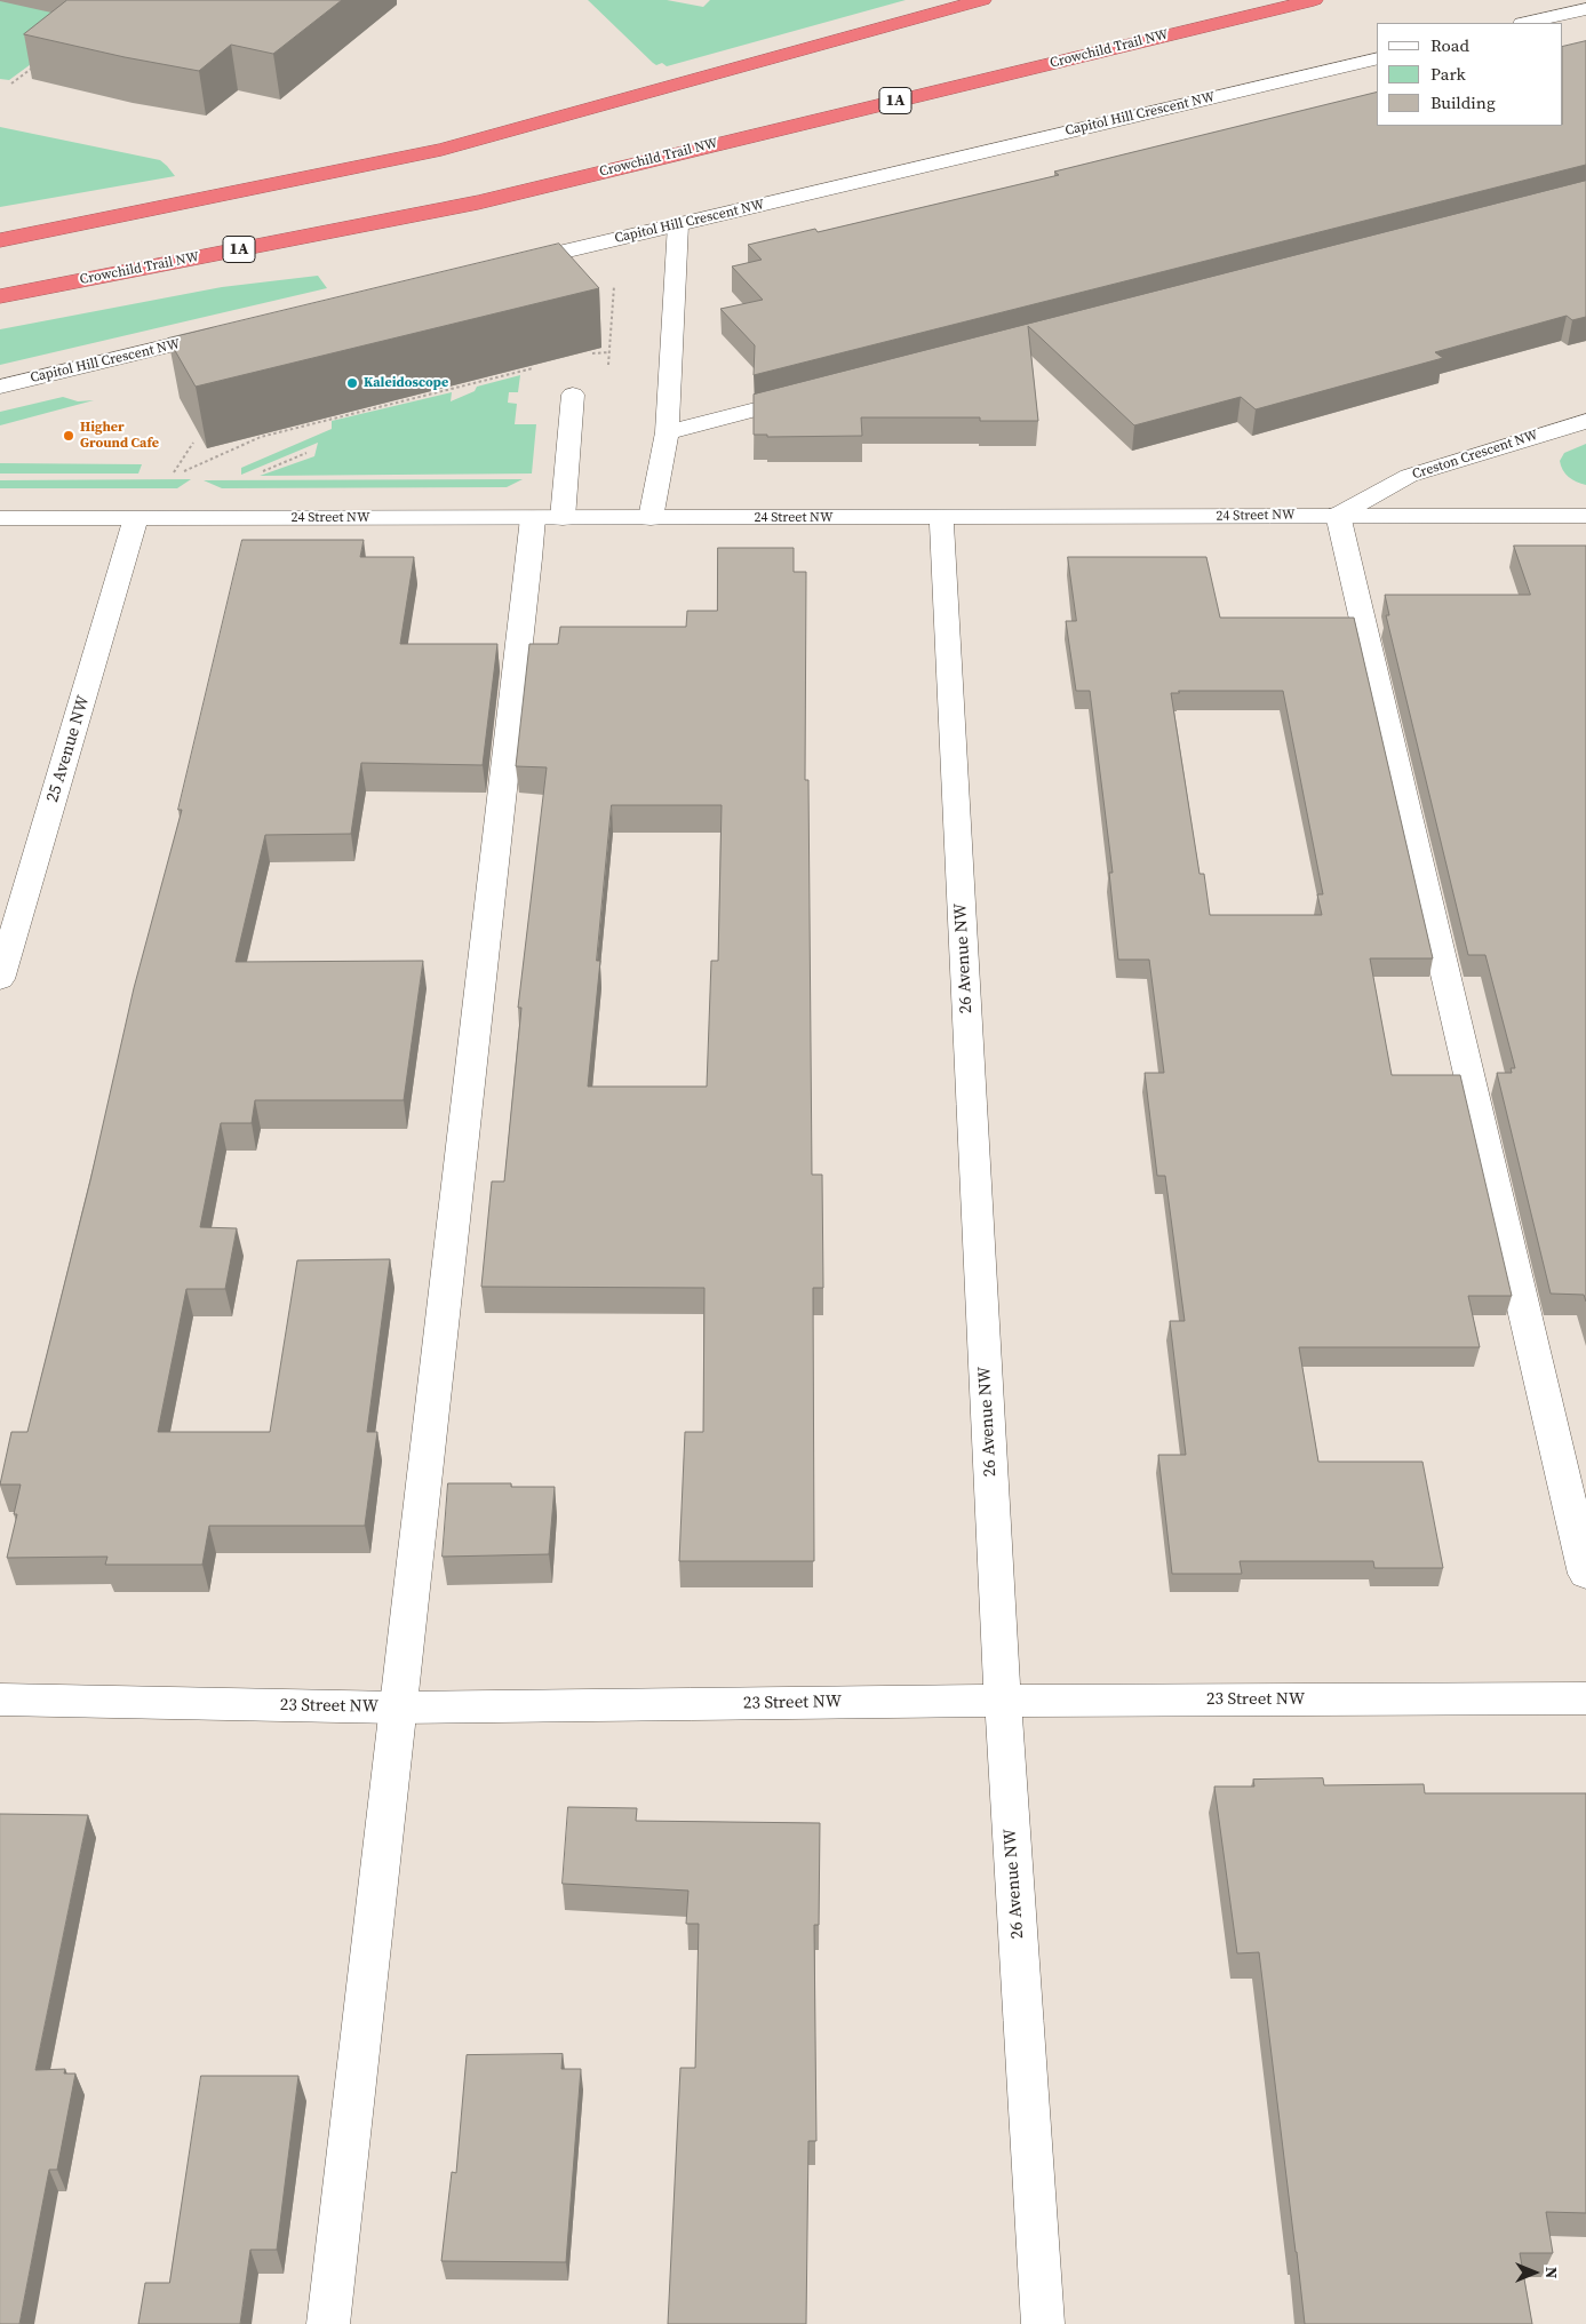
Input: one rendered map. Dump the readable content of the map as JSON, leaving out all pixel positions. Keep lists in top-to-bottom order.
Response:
{
  "streets": {
    "highway": ["Crowchild Trail NW", "1A"],
    "street": [
      "Capitol Hill Crescent NW",
      "Creston Crescent NW",
      "24 Street NW",
      "25 Avenue NW",
      "26 Avenue NW",
      "23 Street NW"
    ]
  },
  "crossings": [
    ["Creston Crescent NW", "24 Street NW"],
    ["24 Street NW", "25 Avenue NW"],
    ["24 Street NW", "26 Avenue NW"],
    ["26 Avenue NW", "23 Street NW"]
  ],
  "places": ["Kaleidoscope", "Higher Ground Cafe"],
  "legend": ["Road", "Park", "Building"],
  "north": "right"
}
